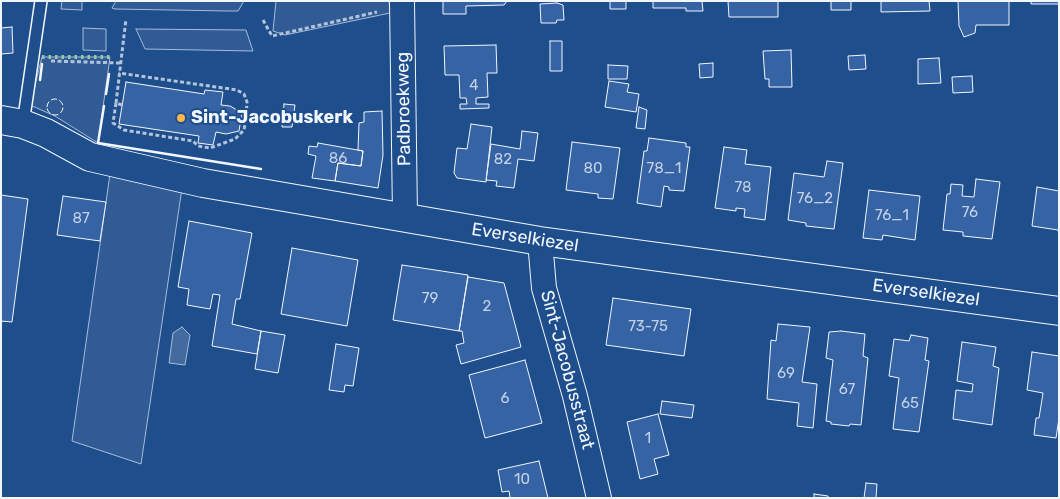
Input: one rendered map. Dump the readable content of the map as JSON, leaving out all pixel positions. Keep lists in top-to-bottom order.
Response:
{
  "streets": {
    "street": ["Padbroekweg", "Everselkiezel", "Sint-Jacobusstraat"]
  },
  "crossings": [
    ["Padbroekweg", "Everselkiezel"],
    ["Everselkiezel", "Sint-Jacobusstraat"]
  ],
  "places": ["Sint-Jacobuskerk"],
  "house_numbers": [
    "4",
    "86",
    "82",
    "80",
    "78_1",
    "78",
    "76_2",
    "76",
    "76_1",
    "87",
    "79",
    "2",
    "73-75",
    "69",
    "67",
    "6",
    "65",
    "1",
    "10"
  ]
}
